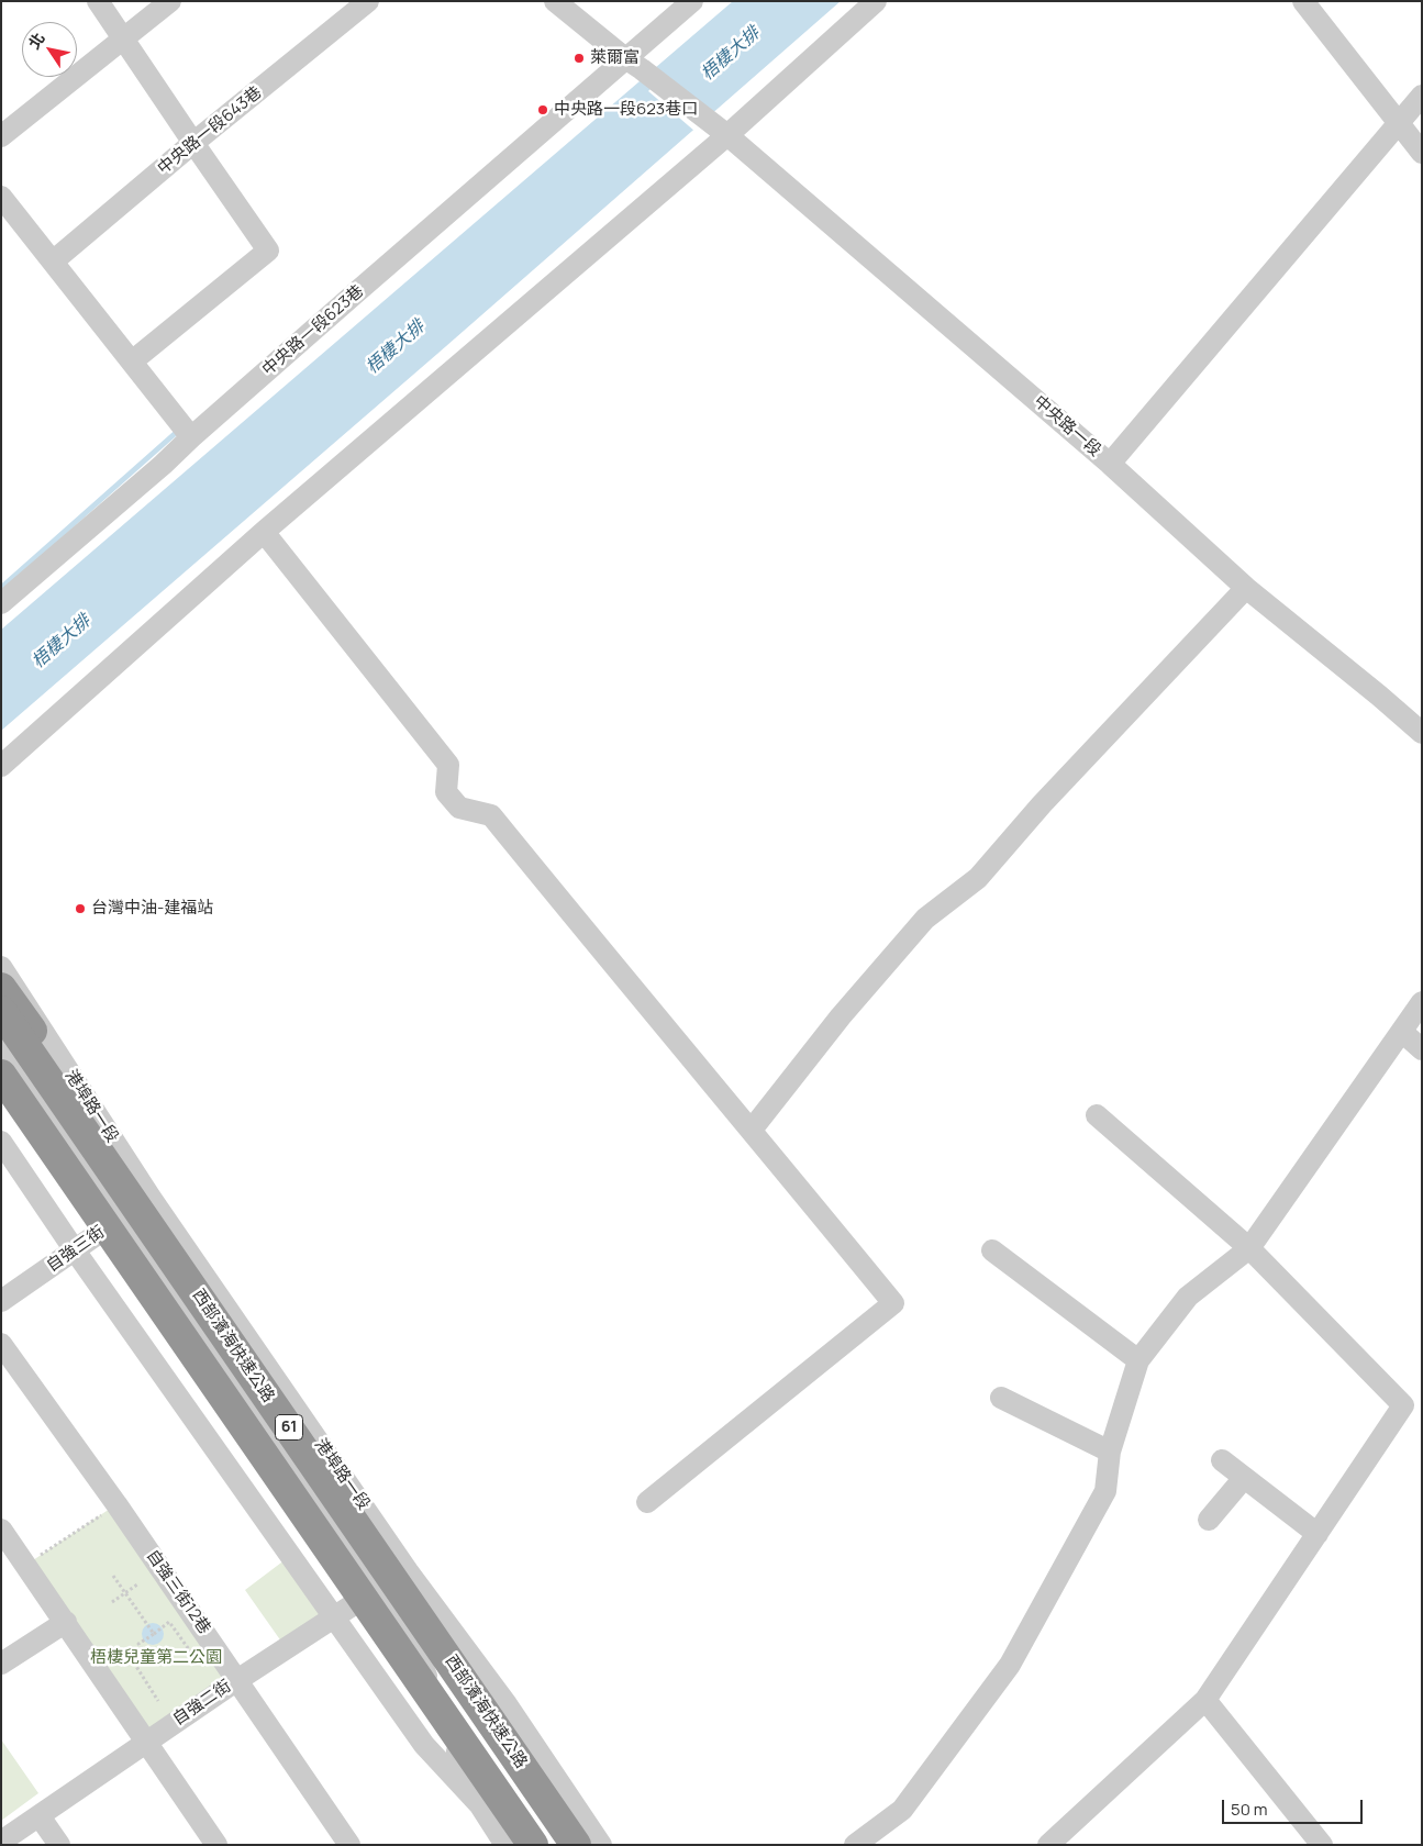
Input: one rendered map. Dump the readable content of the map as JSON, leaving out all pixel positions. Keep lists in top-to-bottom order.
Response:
{
  "streets": {
    "highway": ["西部濱海快速公路", "61"],
    "street": [
      "中央路一段643巷",
      "中央路一段623巷",
      "中央路一段",
      "港埠路一段",
      "自強三街",
      "自強三街12巷",
      "自強二街"
    ]
  },
  "crossings": [
    ["中央路一段623巷", "中央路一段"],
    ["港埠路一段", "自強三街"],
    ["港埠路一段", "自強二街"],
    ["自強三街12巷", "自強二街"]
  ],
  "water": ["梧棲大排"],
  "parks": ["梧棲兒童第二公園"],
  "places": ["萊爾富", "中央路一段623巷口", "台灣中油-建福站"],
  "scale_bar": "50 m",
  "north": "top left"
}
